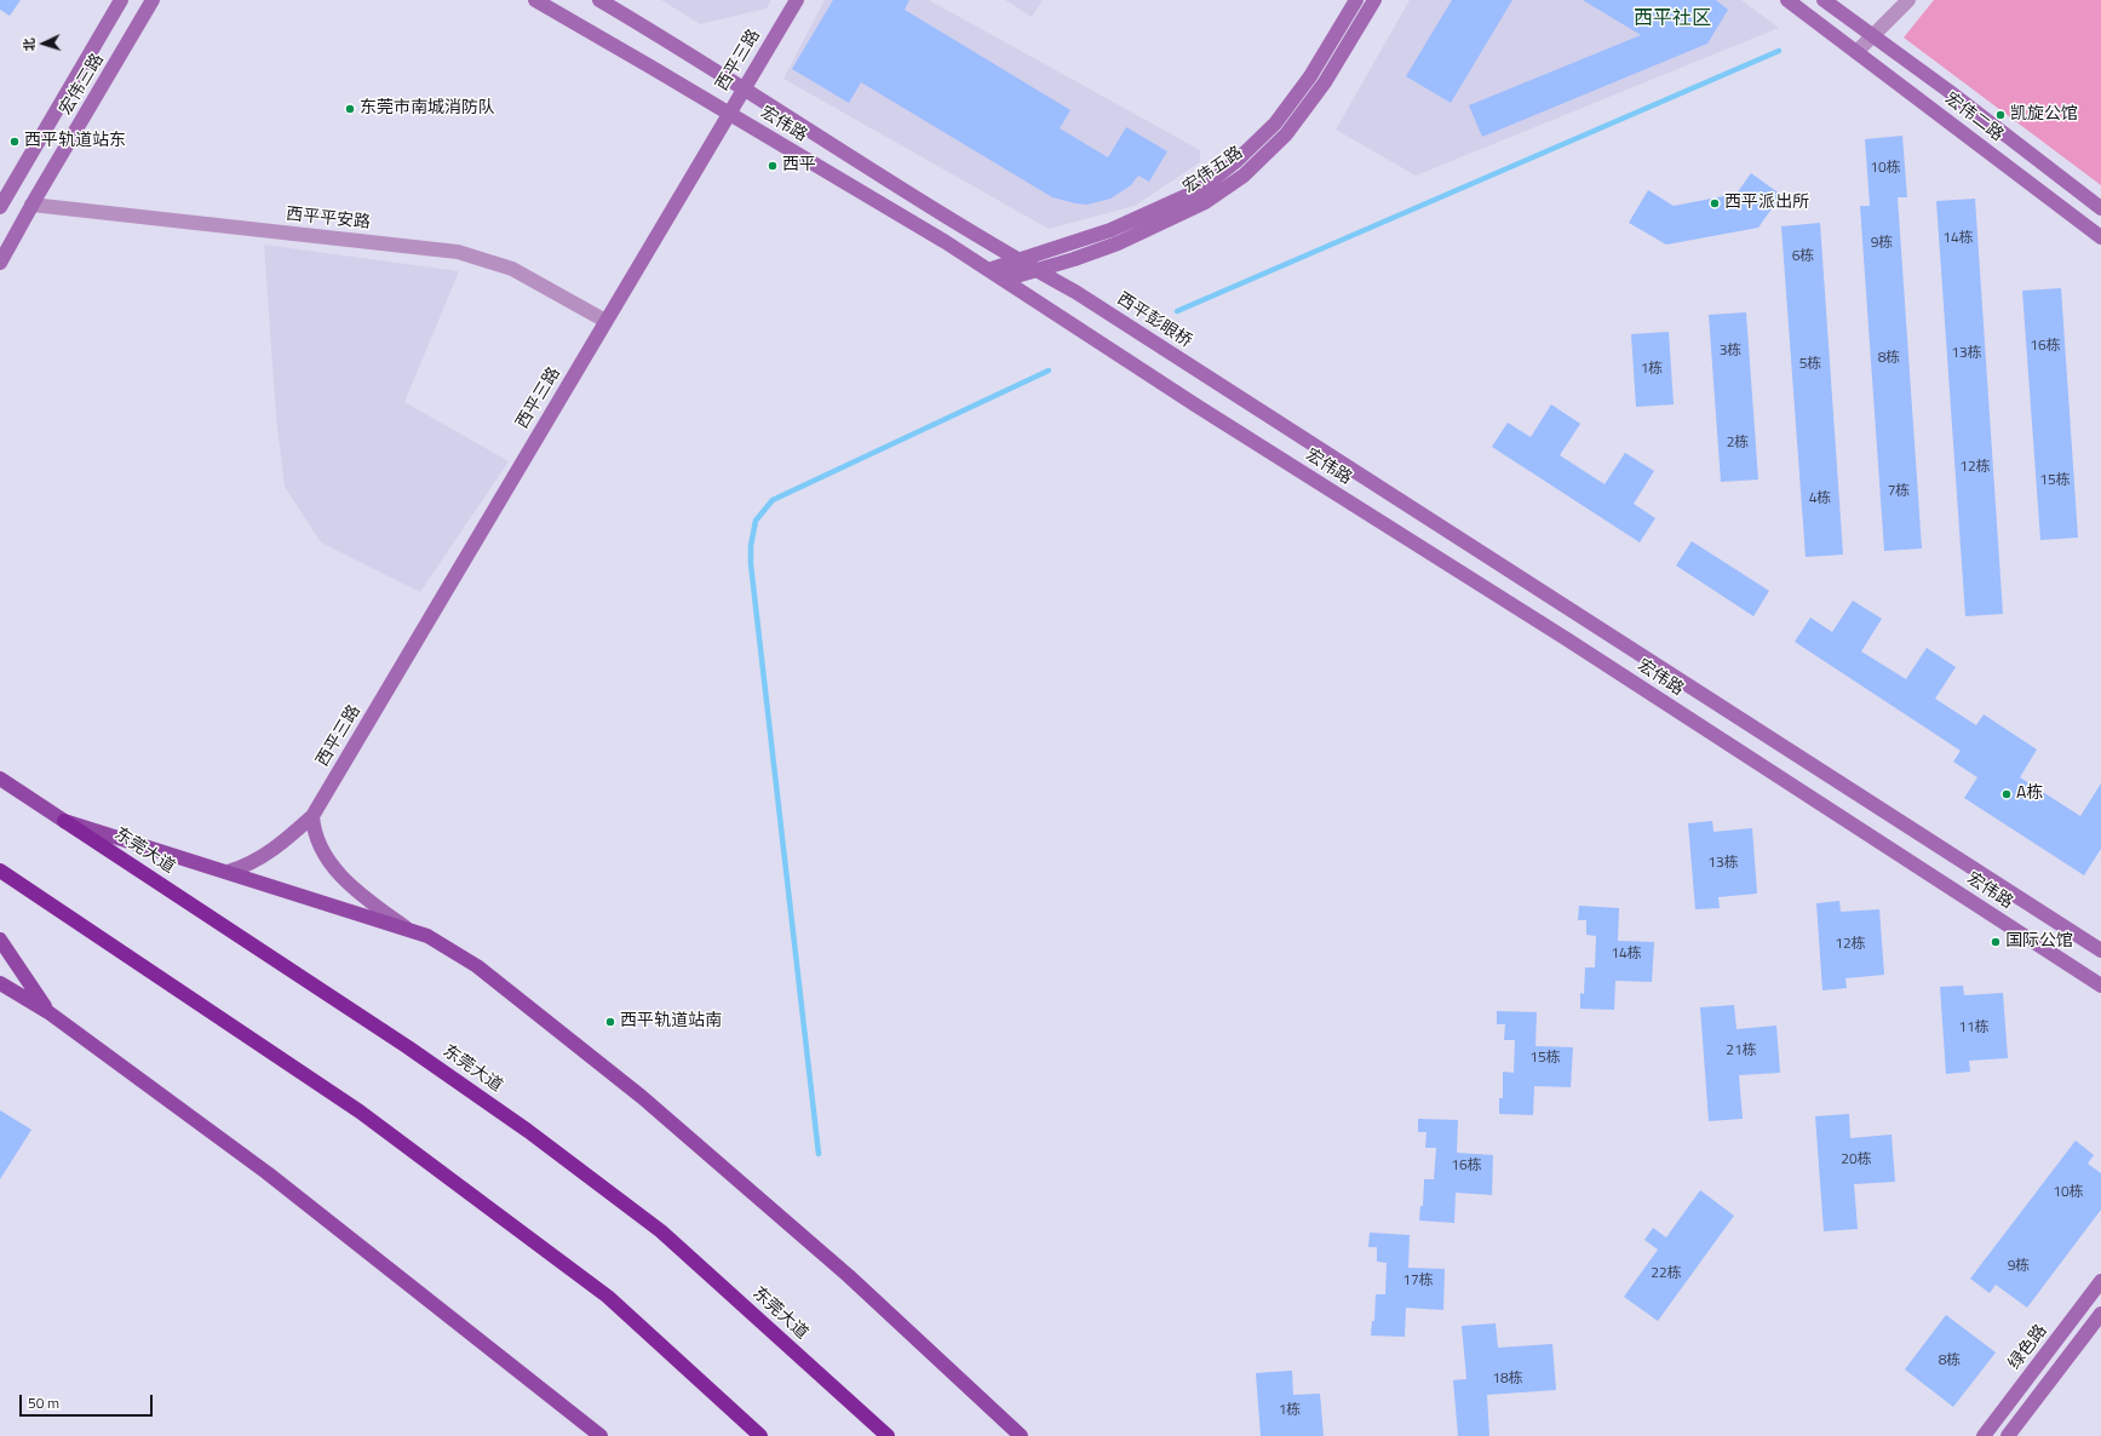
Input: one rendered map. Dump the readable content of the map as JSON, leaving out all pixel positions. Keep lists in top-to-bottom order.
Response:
{
  "streets": {
    "highway": ["东莞大道"],
    "street": [
      "西平三路",
      "宏伟三路",
      "宏伟二路",
      "宏伟路",
      "宏伟五路",
      "西平平安路",
      "西平彭眼桥",
      "绿色路"
    ]
  },
  "crossings": [
    ["西平三路", "宏伟路"],
    ["西平三路", "西平平安路"],
    ["宏伟三路", "西平平安路"],
    ["宏伟路", "宏伟五路"],
    ["宏伟路", "西平彭眼桥"]
  ],
  "districts": ["西平社区"],
  "places": [
    "东莞市南城消防队",
    "凯旋公馆",
    "西平轨道站东",
    "西平",
    "西平派出所",
    "A栋",
    "国际公馆",
    "西平轨道站南"
  ],
  "house_numbers": [
    "10栋",
    "14栋",
    "9栋",
    "6栋",
    "16栋",
    "3栋",
    "13栋",
    "8栋",
    "5栋",
    "1栋",
    "2栋",
    "12栋",
    "15栋",
    "7栋",
    "4栋",
    "13栋",
    "12栋",
    "14栋",
    "11栋",
    "21栋",
    "15栋",
    "20栋",
    "16栋",
    "10栋",
    "9栋",
    "22栋",
    "17栋",
    "8栋",
    "18栋",
    "1栋"
  ],
  "scale_bar": "50 m",
  "north": "left"
}
